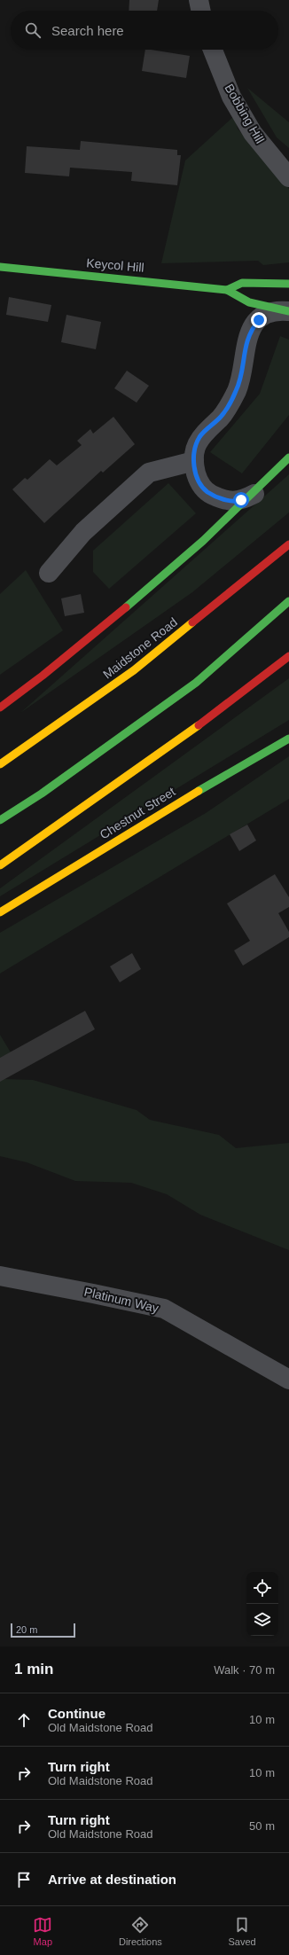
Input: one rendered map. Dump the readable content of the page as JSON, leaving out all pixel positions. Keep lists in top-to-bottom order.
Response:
{
  "streets": {
    "main road": ["Keycol Hill", "Maidstone Road", "Chestnut Street"],
    "street": ["Bobbing Hill", "Platinum Way"]
  },
  "scale_bar": "20 m",
  "page": {
    "search": "Search here",
    "scale": "20 m",
    "heading": ["1 min", "Walk · 70 m"],
    "list": [
      ["Continue", "Old Maidstone Road", "10 m"],
      ["Turn right", "Old Maidstone Road", "10 m"],
      ["Turn right", "Old Maidstone Road", "50 m"],
      "Arrive at destination"
    ],
    "nav": ["Map", "Directions", "Saved"]
  }
}
